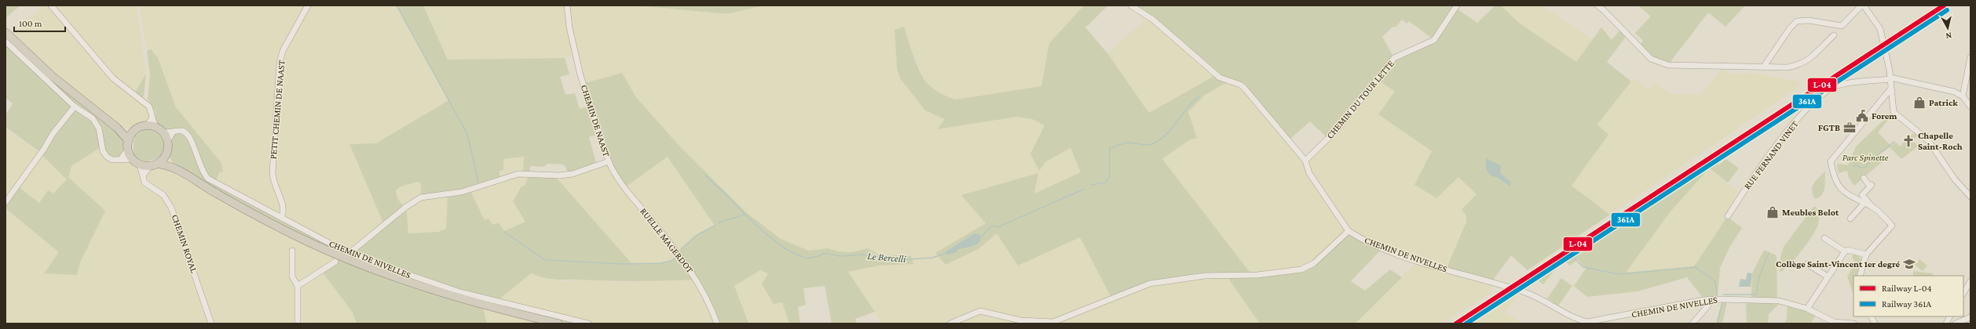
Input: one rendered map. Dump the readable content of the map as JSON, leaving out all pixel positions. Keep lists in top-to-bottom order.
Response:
{
  "streets": {
    "street": [
      "CHEMIN DU TOUR LETTE",
      "PETIT CHEMIN DE NAAST",
      "CHEMIN DE NAAST",
      "RUE FERNAND VINET",
      "RUELLE MAGERDOT",
      "CHEMIN ROYAL",
      "CHEMIN DE NIVELLES"
    ]
  },
  "crossings": [
    ["PETIT CHEMIN DE NAAST", "CHEMIN DE NIVELLES"],
    ["CHEMIN DE NAAST", "RUELLE MAGERDOT"],
    ["CHEMIN DE NAAST", "CHEMIN DE NIVELLES"],
    ["CHEMIN ROYAL", "CHEMIN DE NIVELLES"]
  ],
  "water": ["Le Bercelli"],
  "parks": ["Parc Spinette"],
  "places": {
    "shop": ["Patrick", "Meubles Belot"],
    "public building": ["Forem"],
    "office": ["FGTB"],
    "church": ["Chapelle Saint-Roch"],
    "school or university": ["Collège Saint-Vincent 1er degré"]
  },
  "lines": ["rail line L-04", "rail line 361A"],
  "legend": ["Railway L-04", "Railway 361A"],
  "scale_bar": "100 m",
  "north": "bottom"
}
